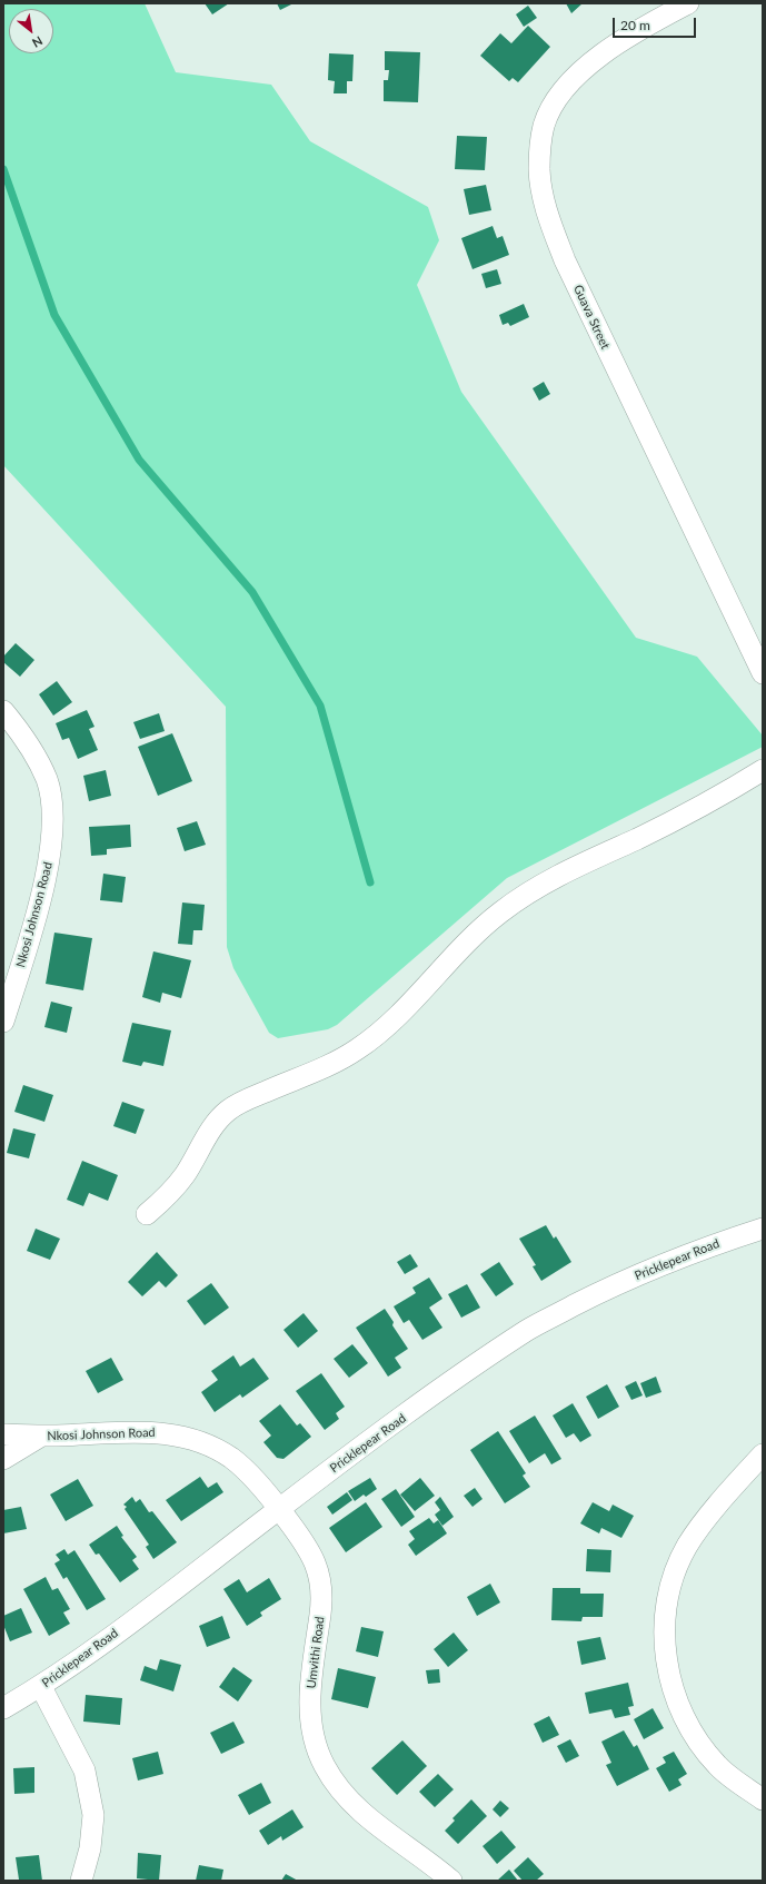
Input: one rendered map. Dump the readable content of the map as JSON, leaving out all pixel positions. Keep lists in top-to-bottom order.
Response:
{
  "streets": {
    "street": [
      "Guava Street",
      "Nkosi Johnson Road",
      "Pricklepear Road",
      "Umvithi Road"
    ]
  },
  "crossings": [
    ["Nkosi Johnson Road", "Pricklepear Road"],
    ["Nkosi Johnson Road", "Umvithi Road"],
    ["Pricklepear Road", "Umvithi Road"]
  ],
  "scale_bar": "20 m",
  "north": "bottom right"
}
